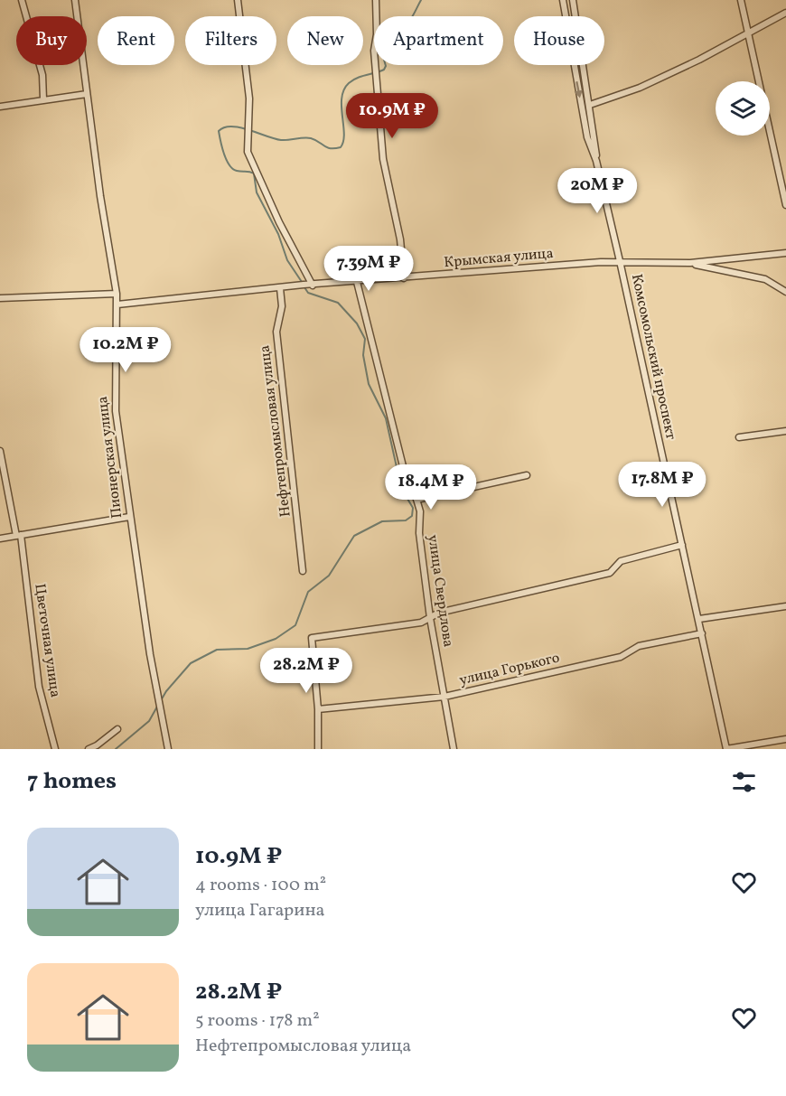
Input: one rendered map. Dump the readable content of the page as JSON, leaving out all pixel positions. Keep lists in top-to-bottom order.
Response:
{
  "streets": {
    "street": [
      "Крымская улица",
      "Комсомольский проспект",
      "Нефтепромысловая улица",
      "Пионерская улица",
      "улица Свердлова",
      "Цветочная улица",
      "улица Горького"
    ]
  },
  "crossings": [
    ["Крымская улица", "Комсомольский проспект"],
    ["Крымская улица", "Нефтепромысловая улица"],
    ["Крымская улица", "Пионерская улица"],
    ["Крымская улица", "улица Свердлова"],
    ["Комсомольский проспект", "улица Горького"],
    ["улица Свердлова", "улица Горького"]
  ],
  "page": {
    "chip": [
      "Buy",
      "Rent",
      "Filters",
      "New",
      "Apartment",
      "House"
    ],
    "price": [
      "10.9M ₽",
      "20M ₽",
      "7.39M ₽",
      "10.2M ₽",
      "17.8M ₽",
      "18.4M ₽",
      "28.2M ₽"
    ],
    "heading": "7 homes",
    "list": [
      {
        "name": "10.9M ₽",
        "note": "4 rooms · 100 m² · улица Гагарина"
      },
      {
        "name": "28.2M ₽",
        "note": "5 rooms · 178 m² · Нефтепромысловая улица"
      }
    ]
  }
}
